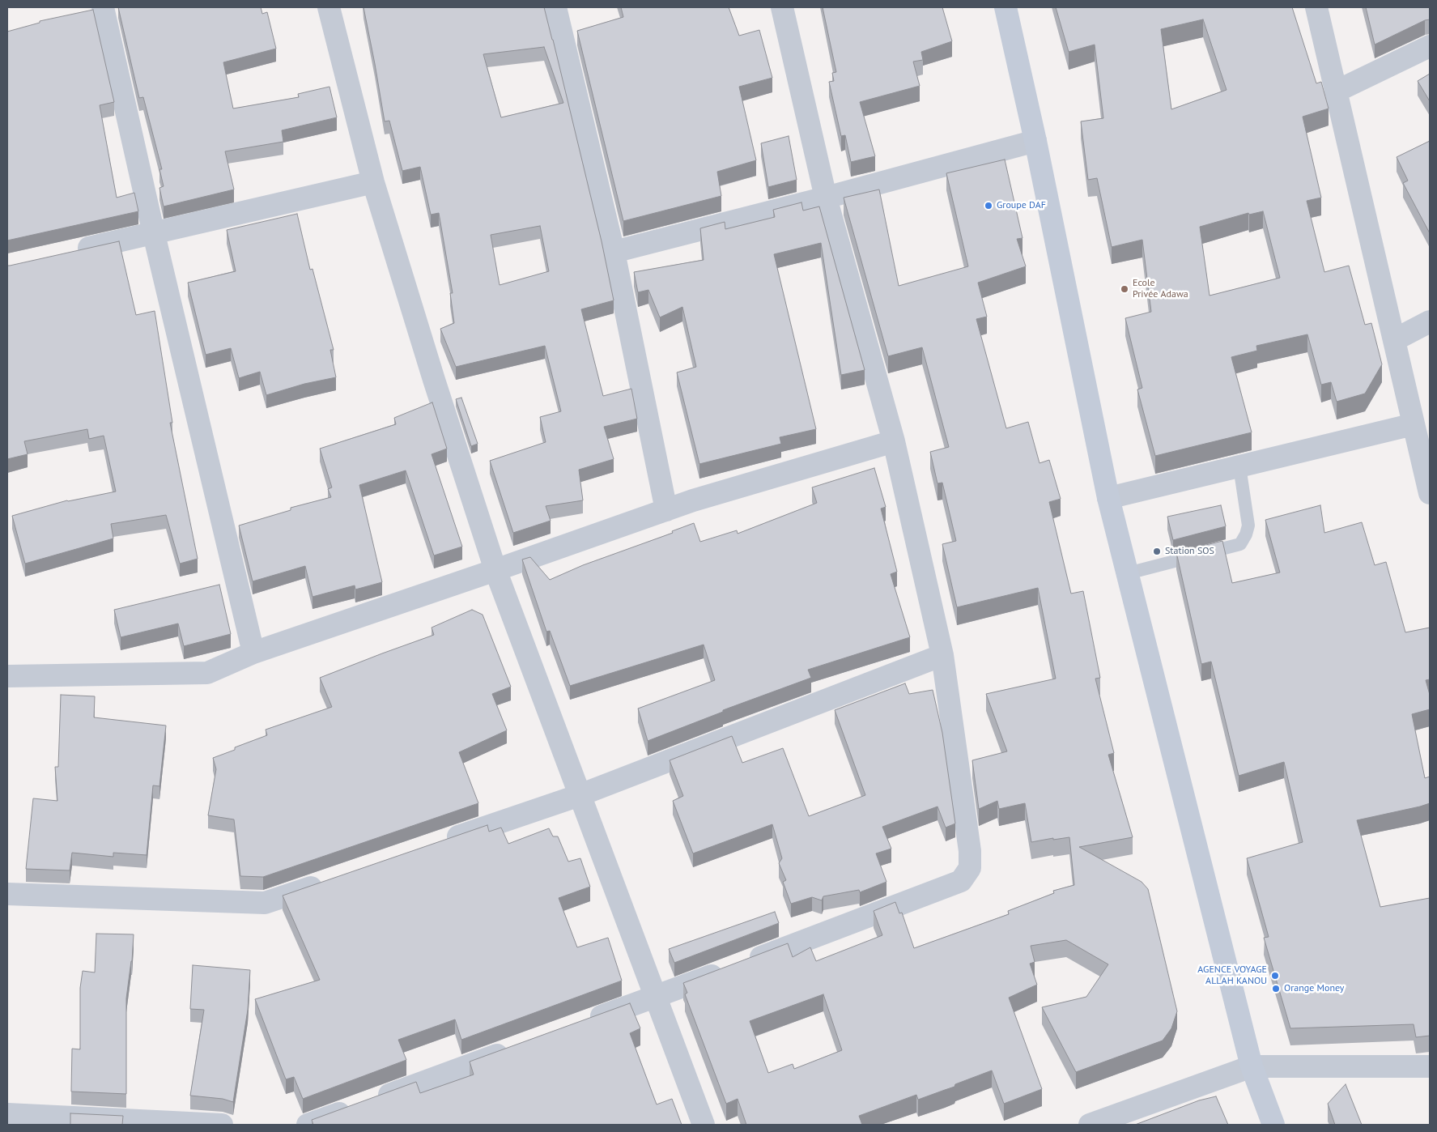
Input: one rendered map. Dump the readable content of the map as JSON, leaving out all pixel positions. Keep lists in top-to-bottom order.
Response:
{
  "places": [
    "Groupe DAF",
    "Ecole Privée Adawa",
    "Station SOS",
    "AGENCE VOYAGE ALLAH KANOU",
    "Orange Money"
  ]
}
